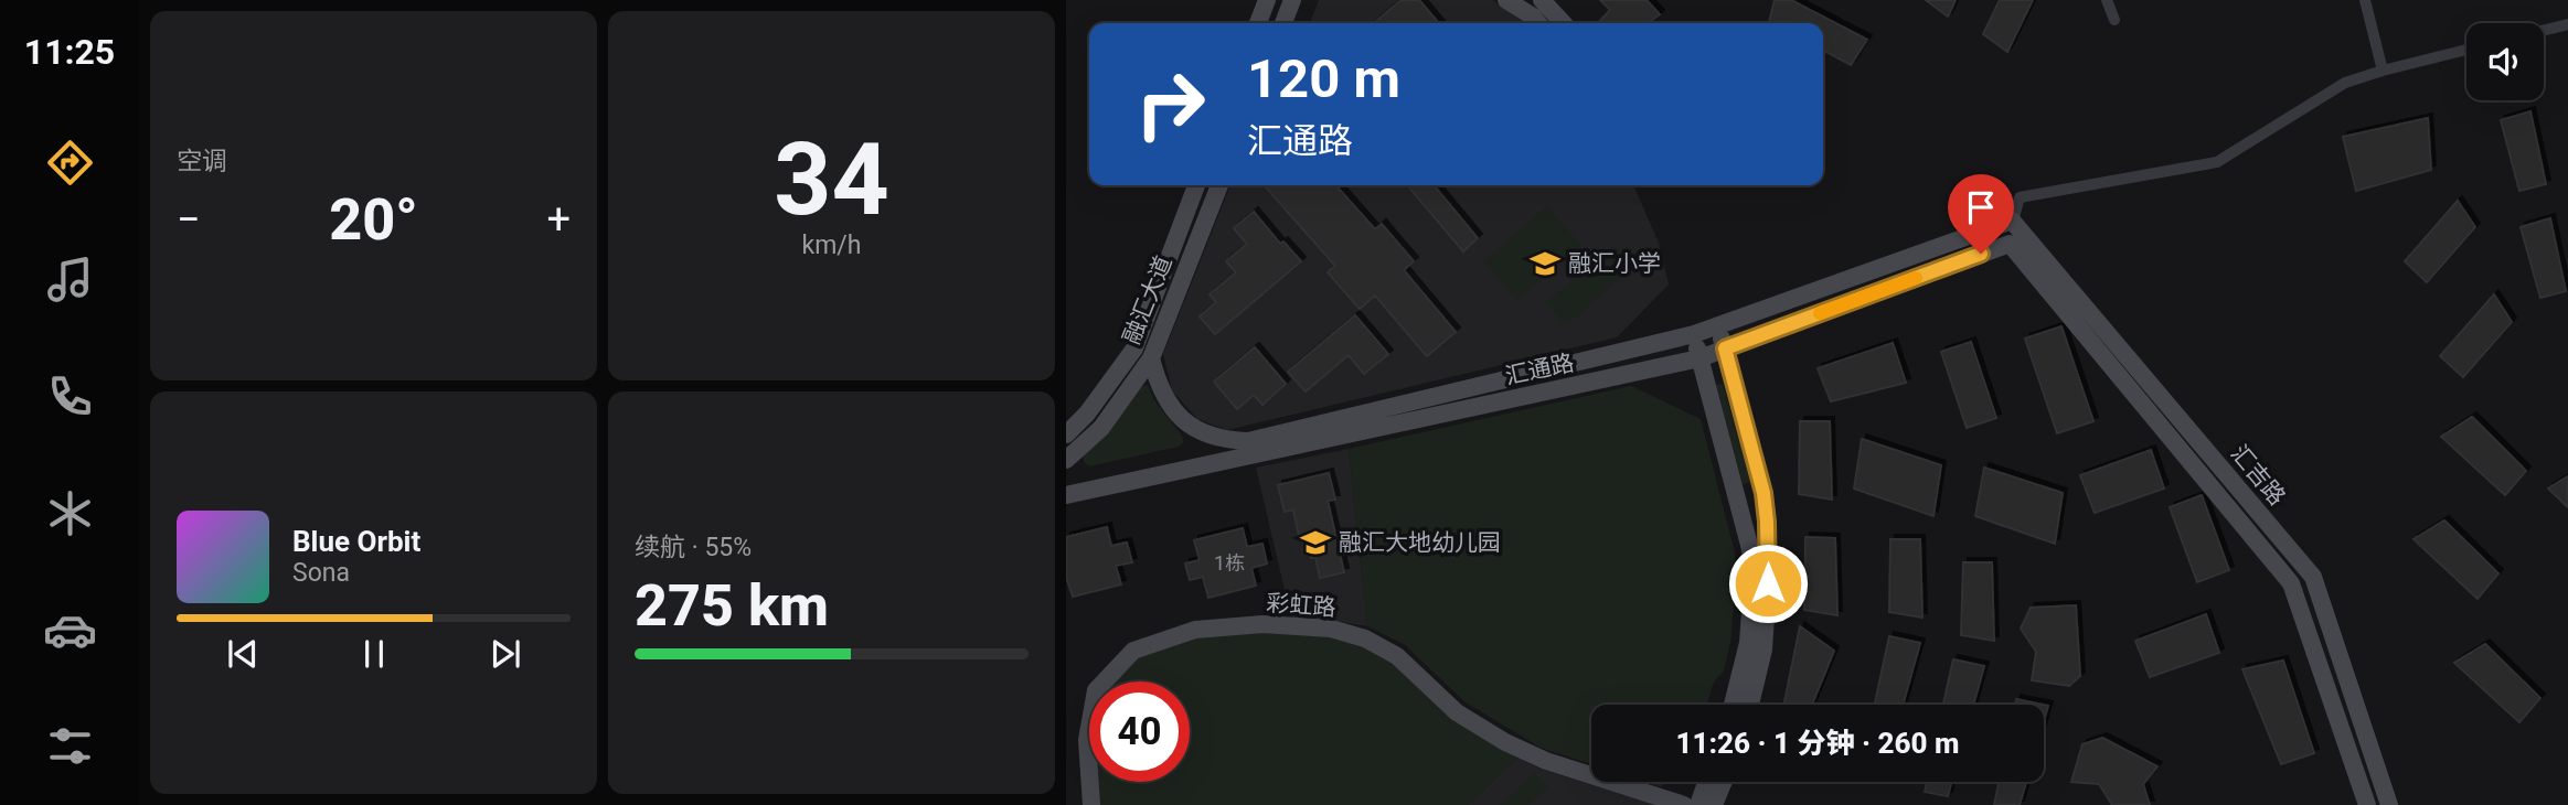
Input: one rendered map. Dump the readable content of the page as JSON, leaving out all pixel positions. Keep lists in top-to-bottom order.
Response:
{
  "streets": {
    "street": [
      "融汇大道",
      "汇通路",
      "汇吉路",
      "彩虹路"
    ]
  },
  "crossings": [
    ["融汇大道", "汇通路"],
    ["汇通路", "汇吉路"]
  ],
  "places": {
    "school or university": ["融汇小学", "融汇大地幼儿园"]
  },
  "house_numbers": ["1栋"],
  "page": {
    "tabs": "11:25",
    "tile": [
      "空调",
      ["34", "km/h"],
      ["续航 · 55%", "275 km"]
    ],
    "turn": ["120 m", "汇通路"],
    "heat": ["−", "20°", "+"],
    "song": ["Blue Orbit", "Sona"],
    "limit": "40",
    "trip": "11:26 · 1 分钟 · 260 m"
  }
}
